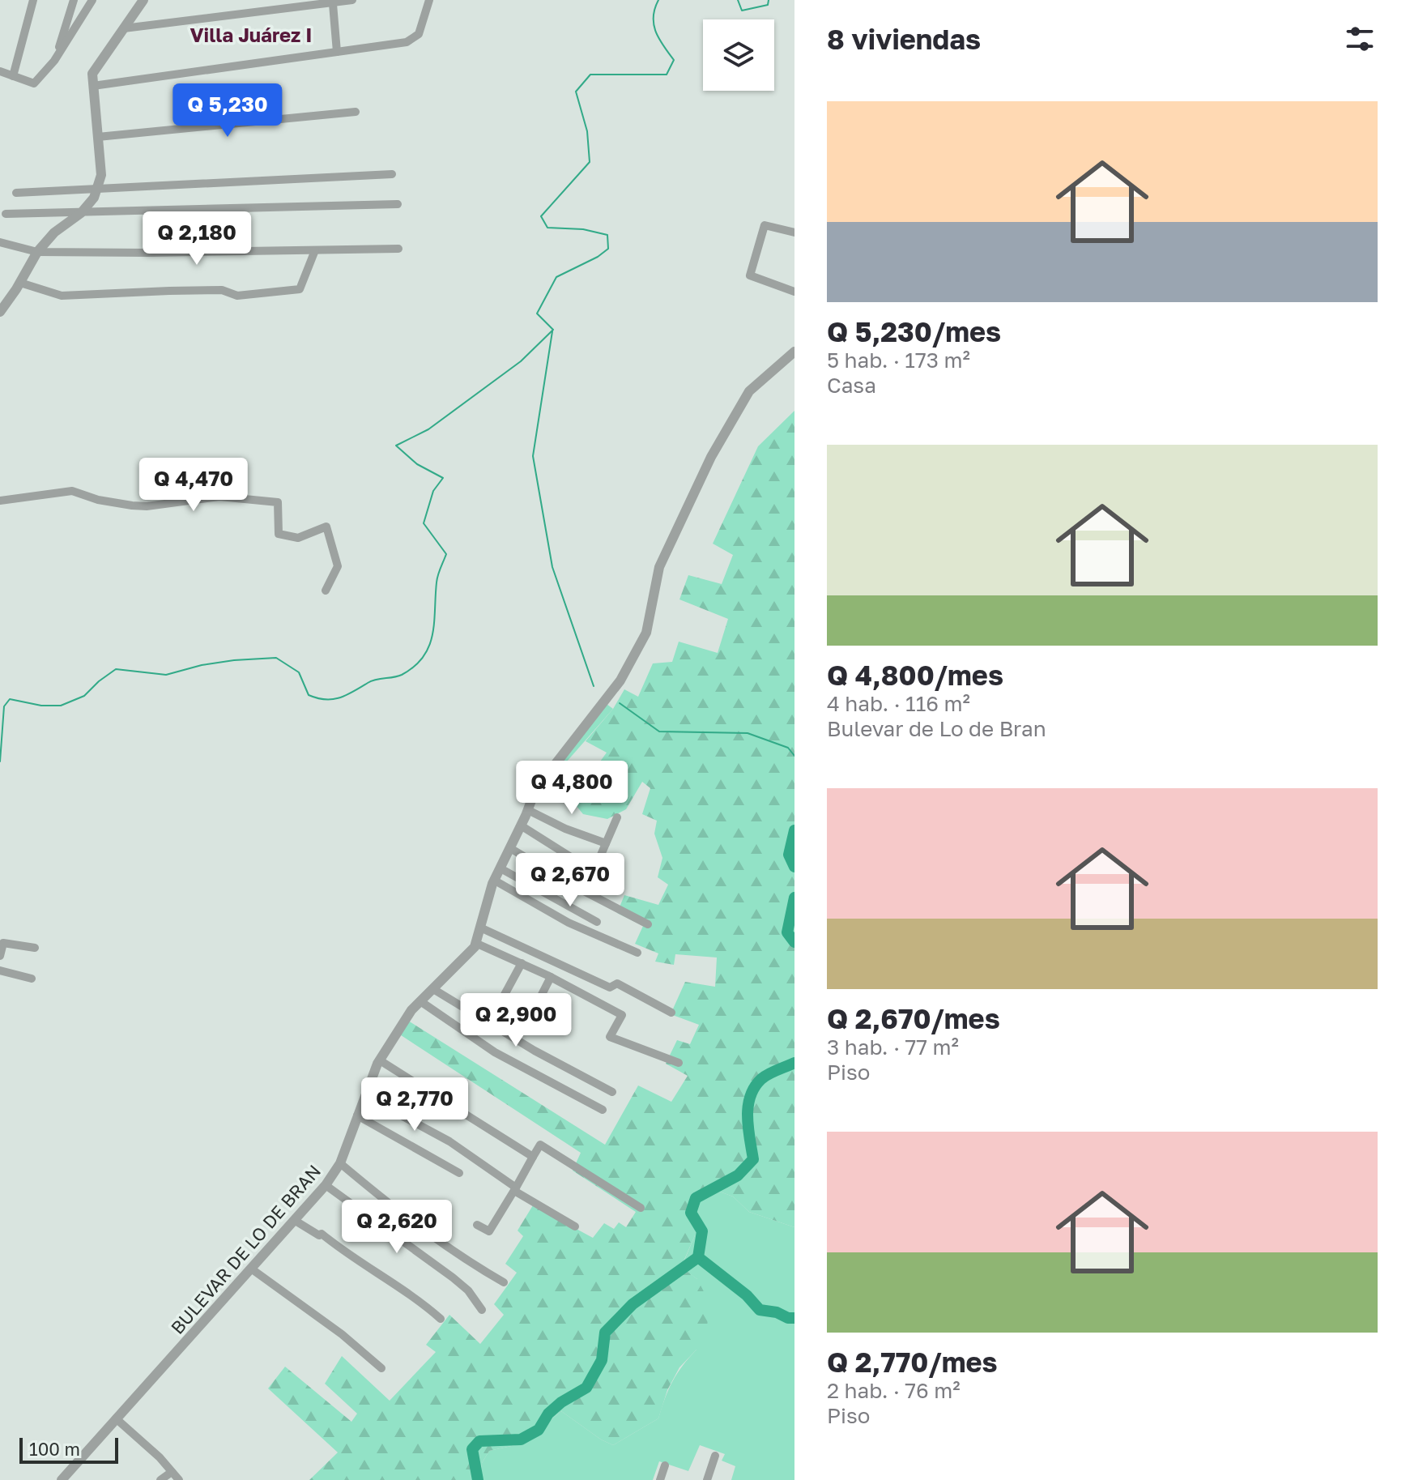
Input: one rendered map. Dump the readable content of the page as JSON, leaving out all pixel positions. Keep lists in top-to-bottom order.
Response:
{
  "streets": {
    "street": ["BULEVAR DE LO DE BRAN"]
  },
  "districts": ["Villa Juárez I"],
  "scale_bar": "100 m",
  "page": {
    "heading": "8 viviendas",
    "list": [
      {
        "name": "Q 5,230/mes",
        "note": "5 hab. · 173 m² · Casa"
      },
      {
        "name": "Q 4,800/mes",
        "note": "4 hab. · 116 m² · Bulevar de Lo de Bran"
      },
      {
        "name": "Q 2,670/mes",
        "note": "3 hab. · 77 m² · Piso"
      },
      {
        "name": "Q 2,770/mes",
        "note": "2 hab. · 76 m² · Piso"
      }
    ],
    "price": [
      "Q 5,230",
      "Q 2,180",
      "Q 4,470",
      "Q 4,800",
      "Q 2,670",
      "Q 2,900",
      "Q 2,770",
      "Q 2,620"
    ],
    "scale": "100 m"
  }
}
